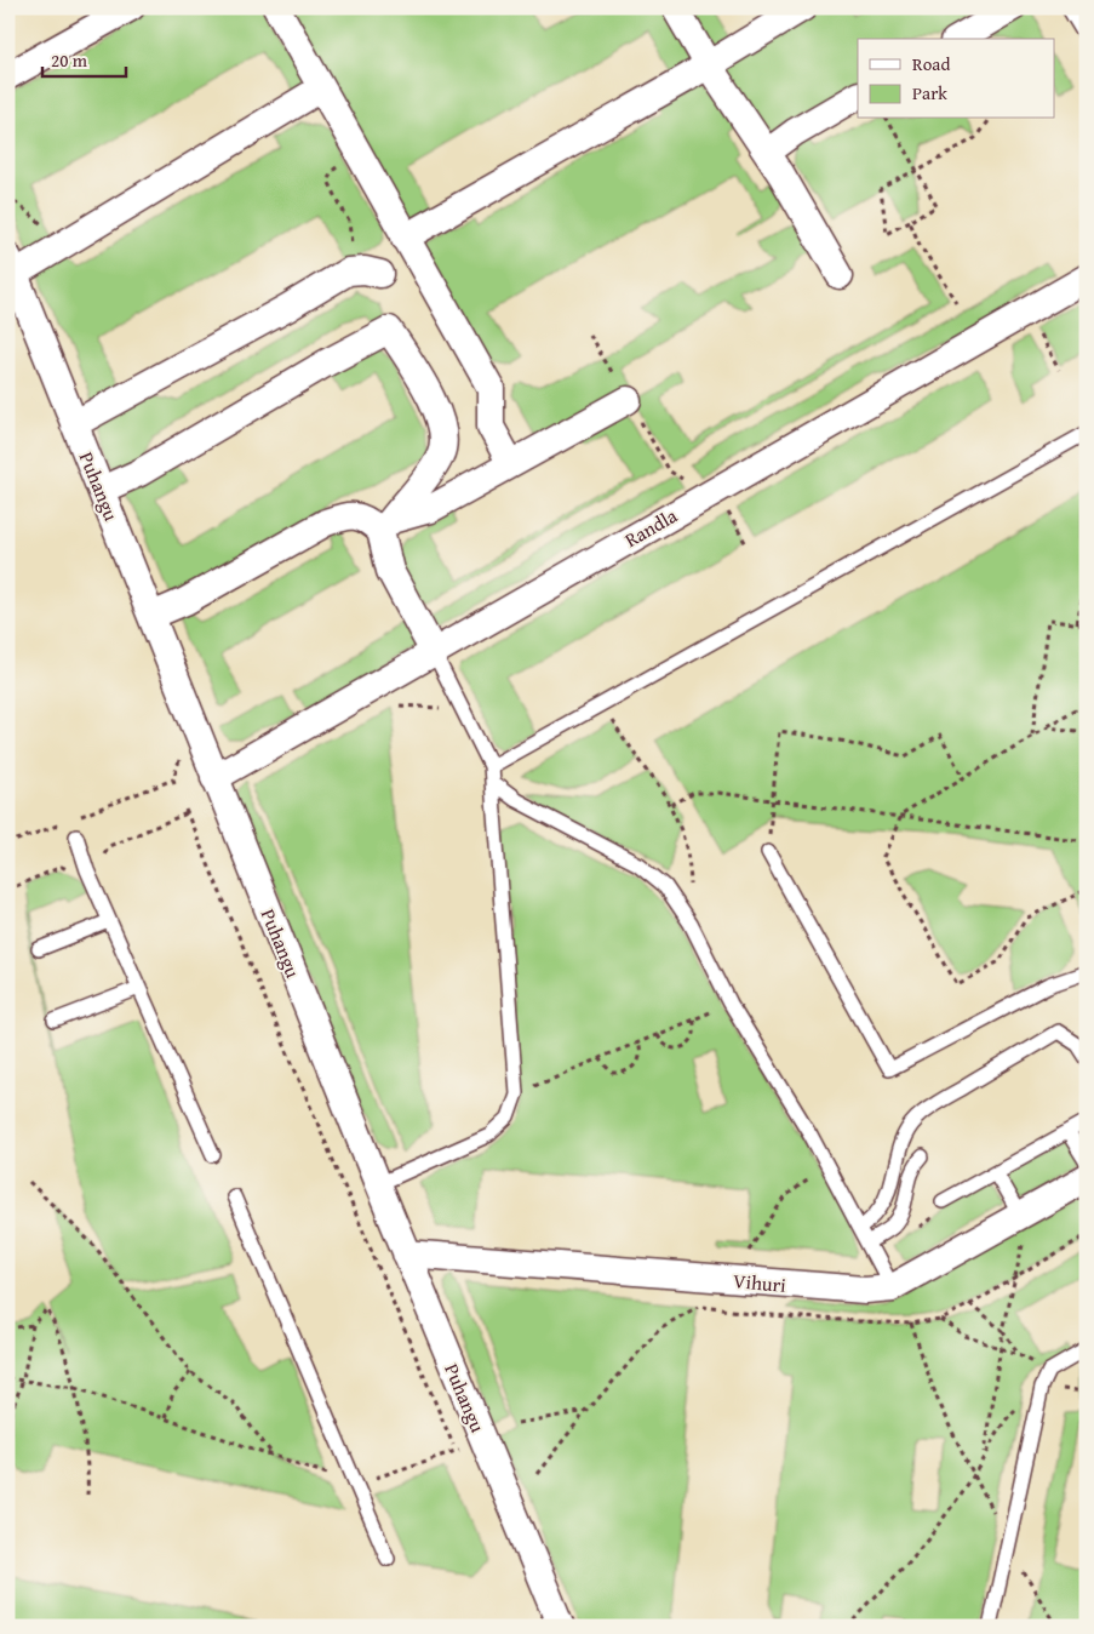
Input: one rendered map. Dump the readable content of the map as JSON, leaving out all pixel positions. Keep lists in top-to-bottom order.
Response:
{
  "streets": {
    "street": ["Puhangu", "Randla", "Vihuri"]
  },
  "crossings": [
    ["Puhangu", "Randla"],
    ["Puhangu", "Vihuri"]
  ],
  "legend": ["Road", "Park"],
  "scale_bar": "20 m"
}
